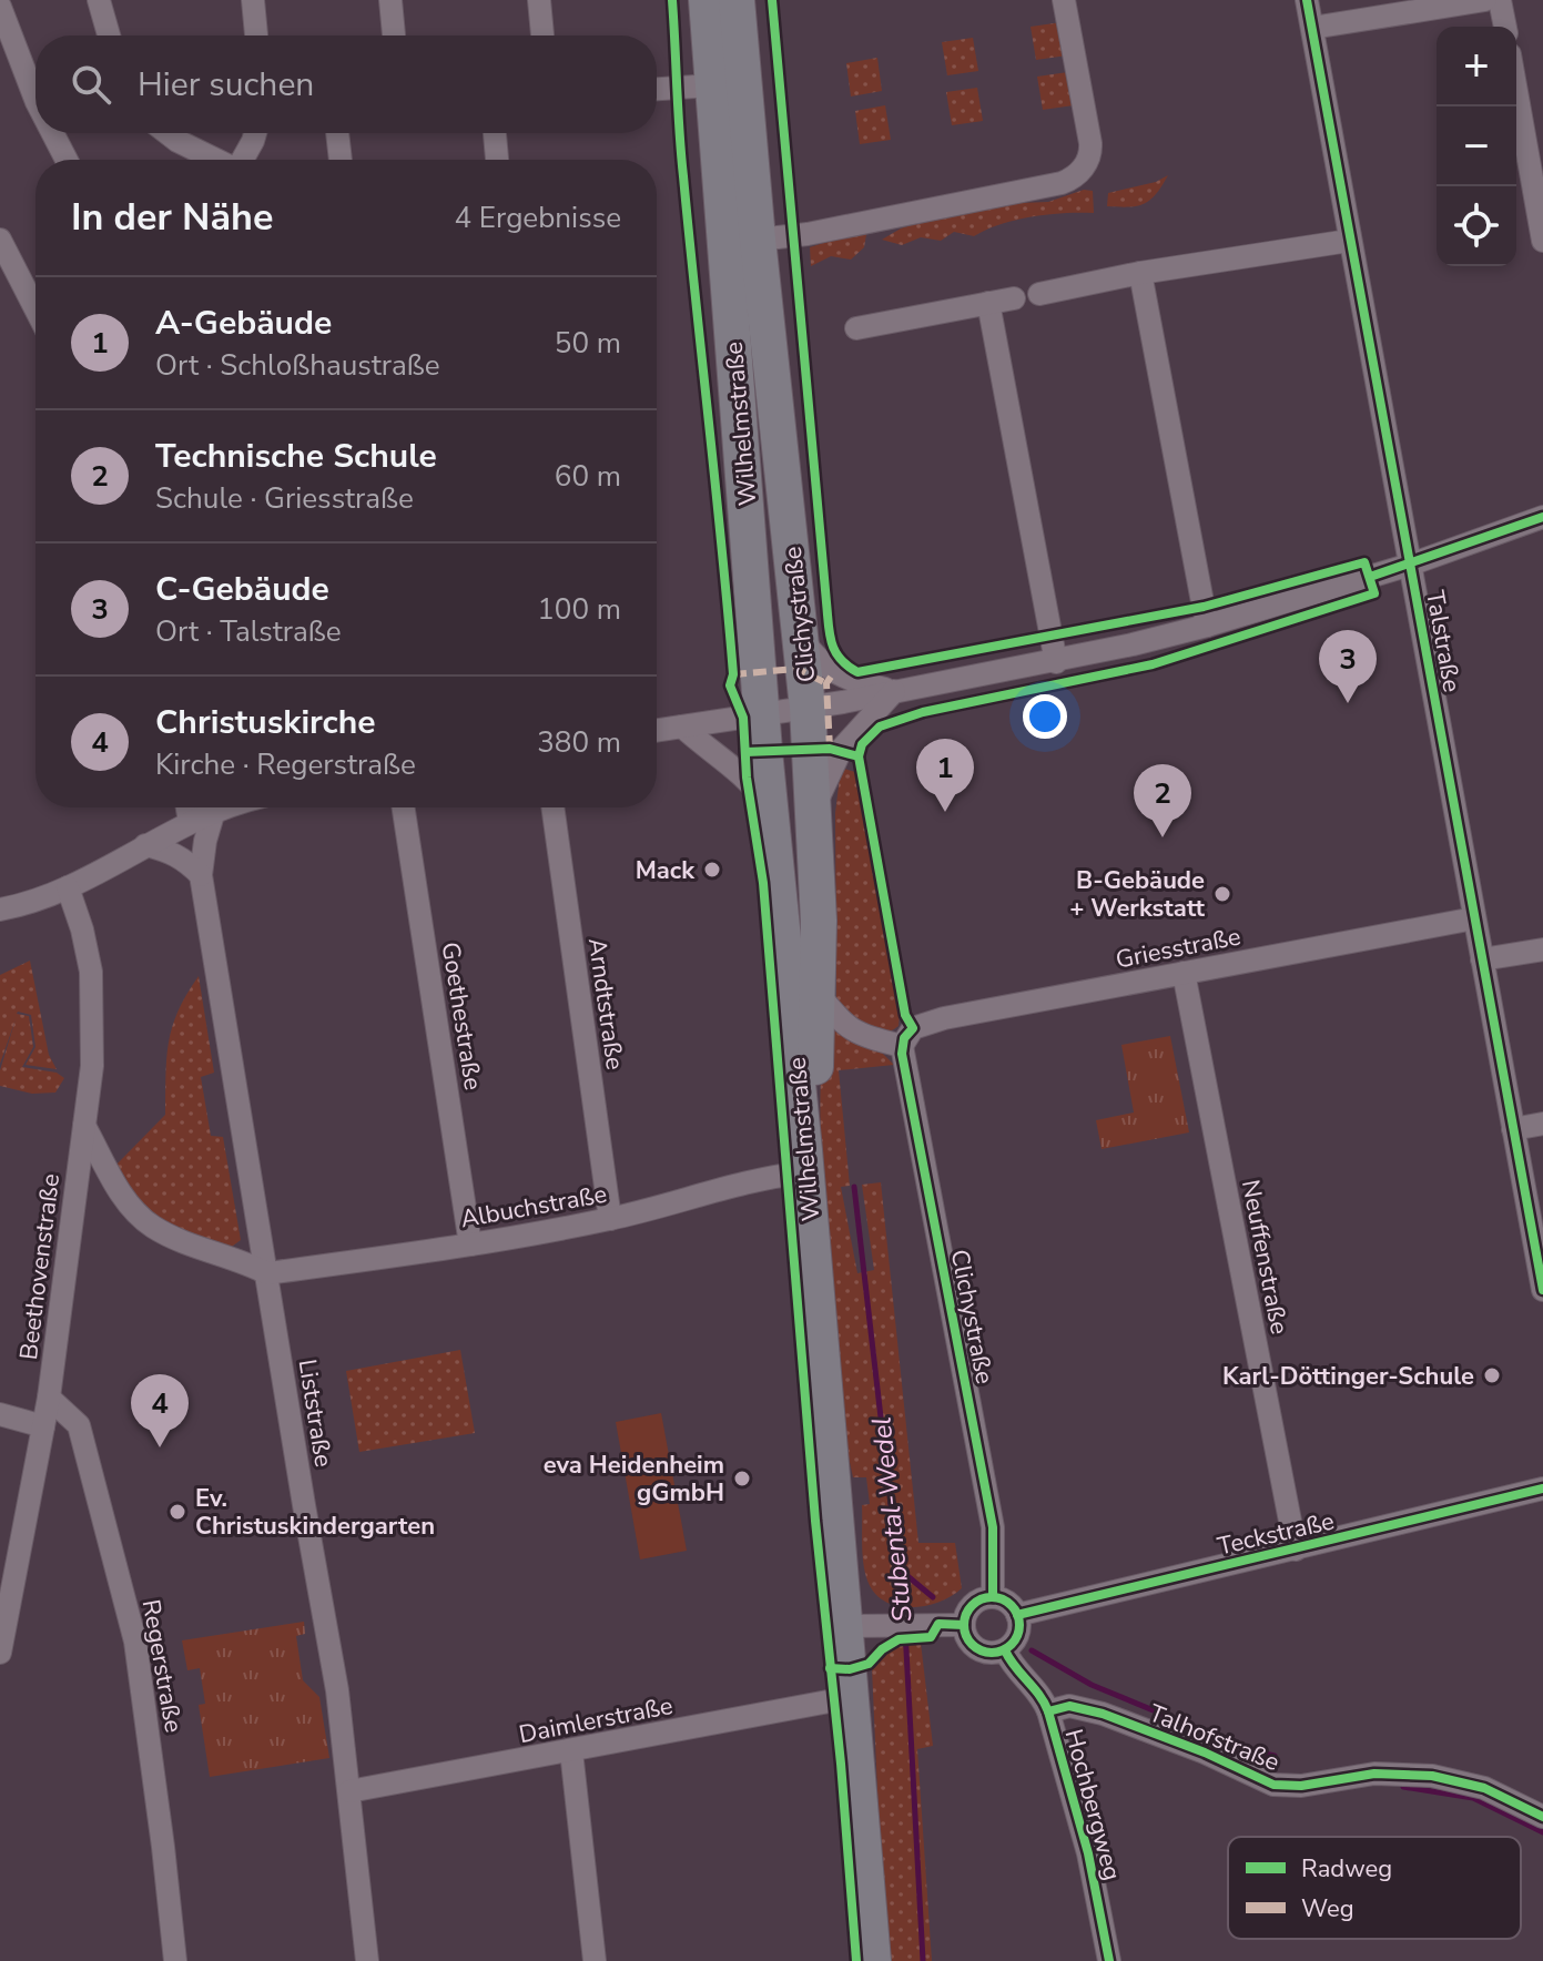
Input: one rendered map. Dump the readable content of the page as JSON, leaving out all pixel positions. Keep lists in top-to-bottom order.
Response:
{
  "streets": {
    "main road": ["Wilhelmstraße", "Clichystraße"],
    "street": [
      "Talstraße",
      "Griesstraße",
      "Arndtstraße",
      "Goethestraße",
      "Albuchstraße",
      "Neuffenstraße",
      "Beethovenstraße",
      "Liststraße",
      "Teckstraße",
      "Regerstraße",
      "Daimlerstraße",
      "Talhofstraße",
      "Hochbergweg"
    ]
  },
  "crossings": [
    ["Wilhelmstraße", "Clichystraße"],
    ["Wilhelmstraße", "Albuchstraße"],
    ["Wilhelmstraße", "Daimlerstraße"],
    ["Clichystraße", "Griesstraße"],
    ["Clichystraße", "Albuchstraße"],
    ["Clichystraße", "Teckstraße"],
    ["Talstraße", "Griesstraße"],
    ["Griesstraße", "Neuffenstraße"],
    ["Arndtstraße", "Albuchstraße"],
    ["Goethestraße", "Albuchstraße"],
    ["Albuchstraße", "Liststraße"],
    ["Neuffenstraße", "Teckstraße"],
    ["Beethovenstraße", "Regerstraße"],
    ["Liststraße", "Daimlerstraße"],
    ["Talhofstraße", "Hochbergweg"]
  ],
  "water": ["Stubental-Wedel"],
  "places": [
    "Mack",
    "B-Gebäude + Werkstatt",
    "Karl-Döttinger-Schule",
    "eva Heidenheim gGmbH",
    "Ev. Christuskindergarten"
  ],
  "legend": ["Radweg", "Weg"],
  "page": {
    "map_buttons": ["+", "−"],
    "search": "Hier suchen",
    "heading": ["In der Nähe", "4 Ergebnisse"],
    "list": [
      {
        "mark": "1",
        "name": "A-Gebäude",
        "note": "Ort · Schloßhaustraße",
        "value": "50 m"
      },
      {
        "mark": "2",
        "name": "Technische Schule",
        "note": "Schule · Griesstraße",
        "value": "60 m"
      },
      {
        "mark": "3",
        "name": "C-Gebäude",
        "note": "Ort · Talstraße",
        "value": "100 m"
      },
      {
        "mark": "4",
        "name": "Christuskirche",
        "note": "Kirche · Regerstraße",
        "value": "380 m"
      }
    ],
    "pins": [
      "3",
      "1",
      "2",
      "4"
    ]
  }
}
